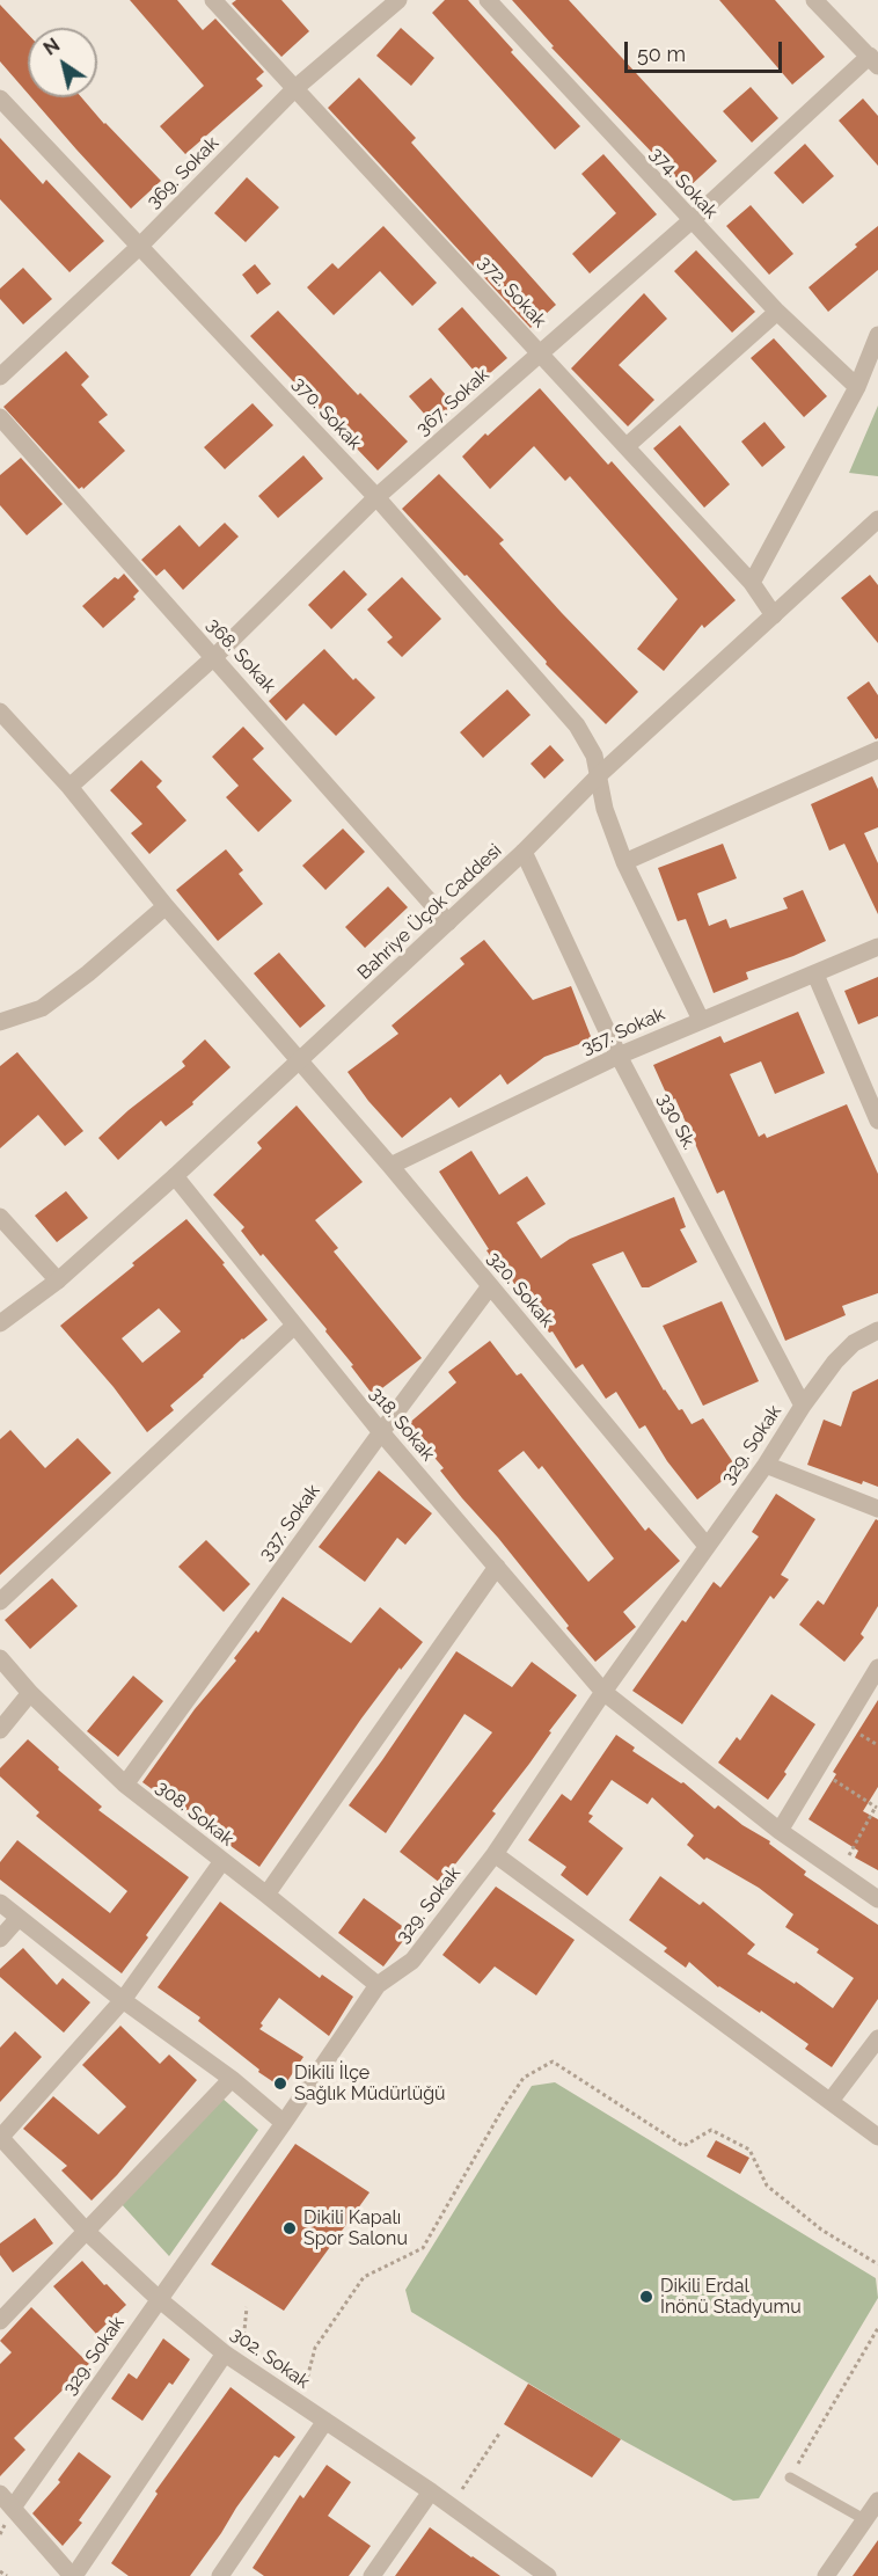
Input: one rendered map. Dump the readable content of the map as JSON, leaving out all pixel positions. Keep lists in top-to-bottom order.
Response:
{
  "streets": {
    "street": [
      "369. Sokak",
      "374. Sokak",
      "372. Sokak",
      "367. Sokak",
      "370. Sokak",
      "368. Sokak",
      "Bahriye Üçok Caddesi",
      "357. Sokak",
      "330 Sk.",
      "320. Sokak",
      "318. Sokak",
      "329. Sokak",
      "337. Sokak",
      "308. Sokak",
      "302. Sokak"
    ]
  },
  "crossings": [
    ["369. Sokak", "372. Sokak"],
    ["369. Sokak", "370. Sokak"],
    ["374. Sokak", "367. Sokak"],
    ["372. Sokak", "367. Sokak"],
    ["372. Sokak", "Bahriye Üçok Caddesi"],
    ["367. Sokak", "370. Sokak"],
    ["367. Sokak", "368. Sokak"],
    ["367. Sokak", "320. Sokak"],
    ["370. Sokak", "Bahriye Üçok Caddesi"],
    ["370. Sokak", "357. Sokak"],
    ["368. Sokak", "Bahriye Üçok Caddesi"],
    ["Bahriye Üçok Caddesi", "330 Sk."],
    ["Bahriye Üçok Caddesi", "320. Sokak"],
    ["Bahriye Üçok Caddesi", "318. Sokak"],
    ["357. Sokak", "330 Sk."],
    ["357. Sokak", "320. Sokak"],
    ["330 Sk.", "329. Sokak"],
    ["320. Sokak", "329. Sokak"],
    ["320. Sokak", "337. Sokak"],
    ["318. Sokak", "329. Sokak"],
    ["318. Sokak", "337. Sokak"],
    ["329. Sokak", "308. Sokak"],
    ["329. Sokak", "302. Sokak"],
    ["337. Sokak", "308. Sokak"]
  ],
  "places": ["Dikili İlçe Sağlık Müdürlüğü", "Dikili Kapalı Spor Salonu", "Dikili Erdal İnönü Stadyumu"],
  "scale_bar": "50 m",
  "north": "top left"
}
